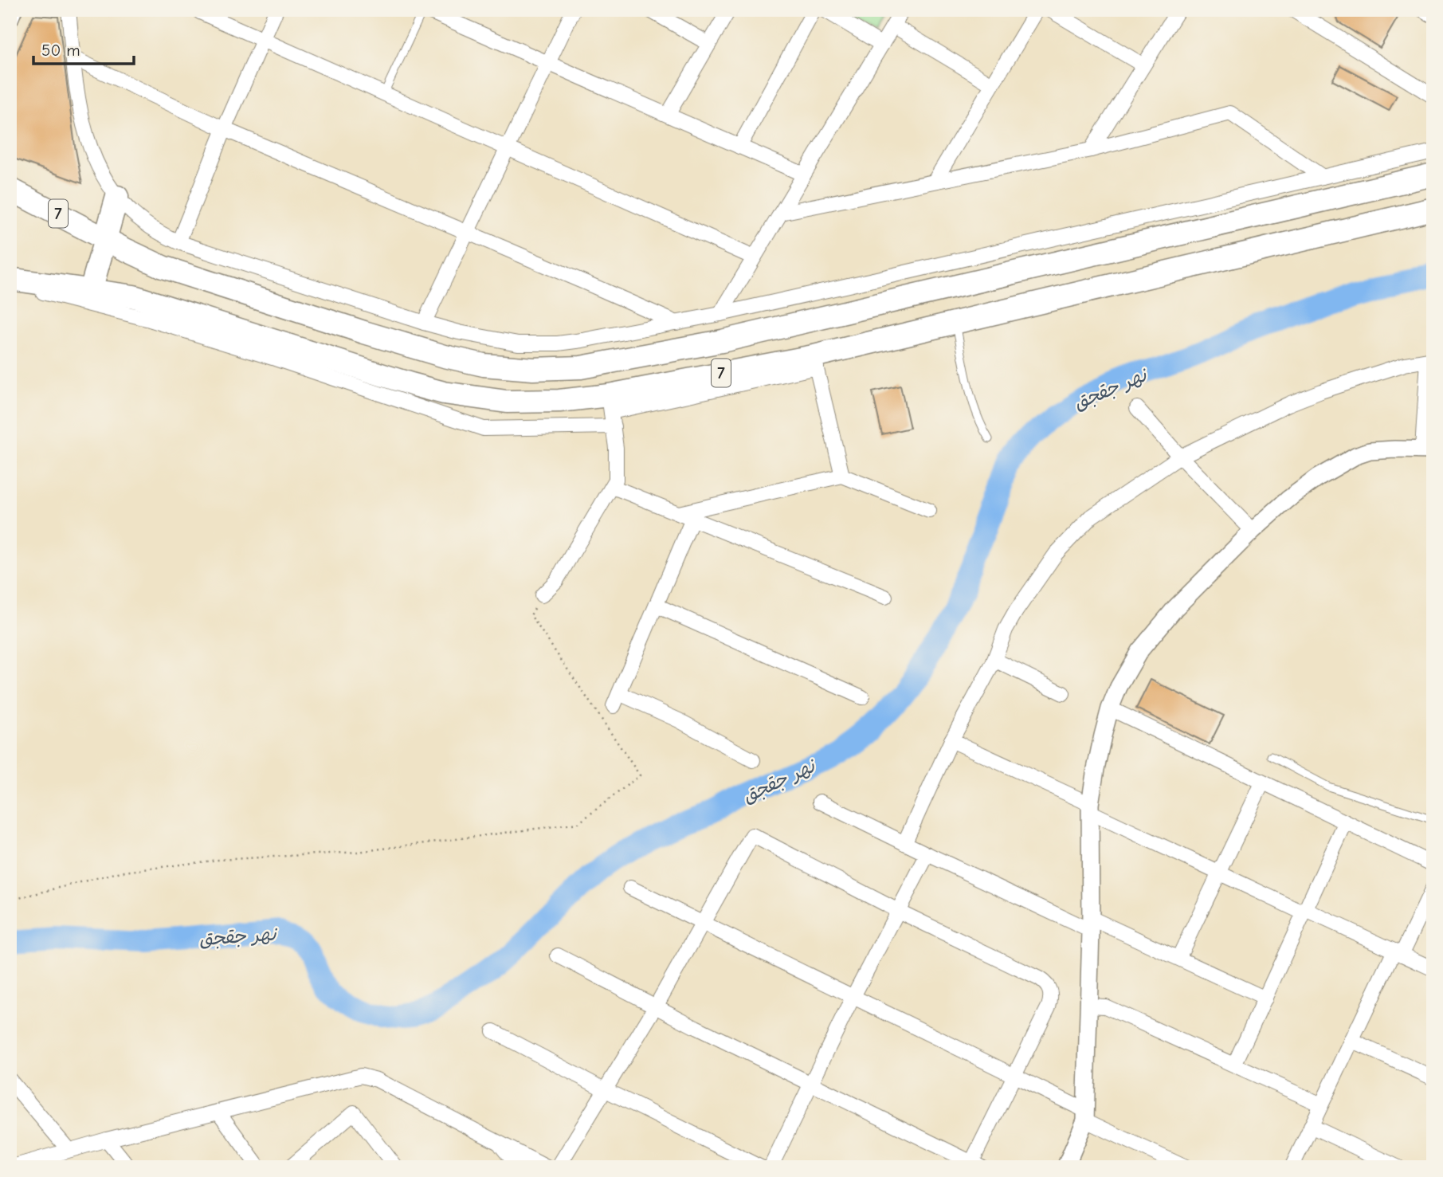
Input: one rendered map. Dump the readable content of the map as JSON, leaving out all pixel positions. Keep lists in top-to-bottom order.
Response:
{
  "streets": {
    "highway": ["7"]
  },
  "water": ["نهر جقجق"],
  "scale_bar": "50 m"
}
